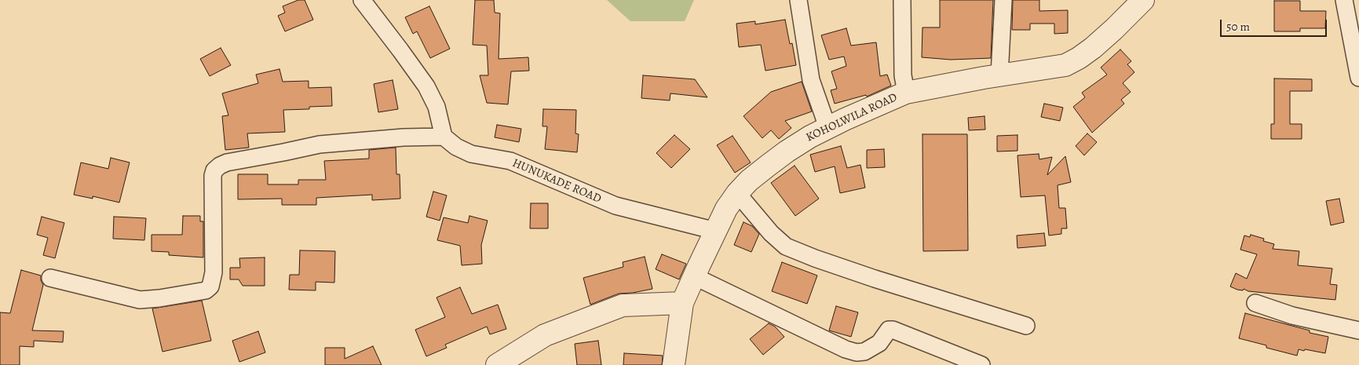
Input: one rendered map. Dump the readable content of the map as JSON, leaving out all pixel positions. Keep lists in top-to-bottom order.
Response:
{
  "streets": {
    "street": ["KOHOLWILA ROAD", "HUNUKADE ROAD"]
  },
  "crossings": [
    ["KOHOLWILA ROAD", "HUNUKADE ROAD"]
  ],
  "scale_bar": "50 m"
}
